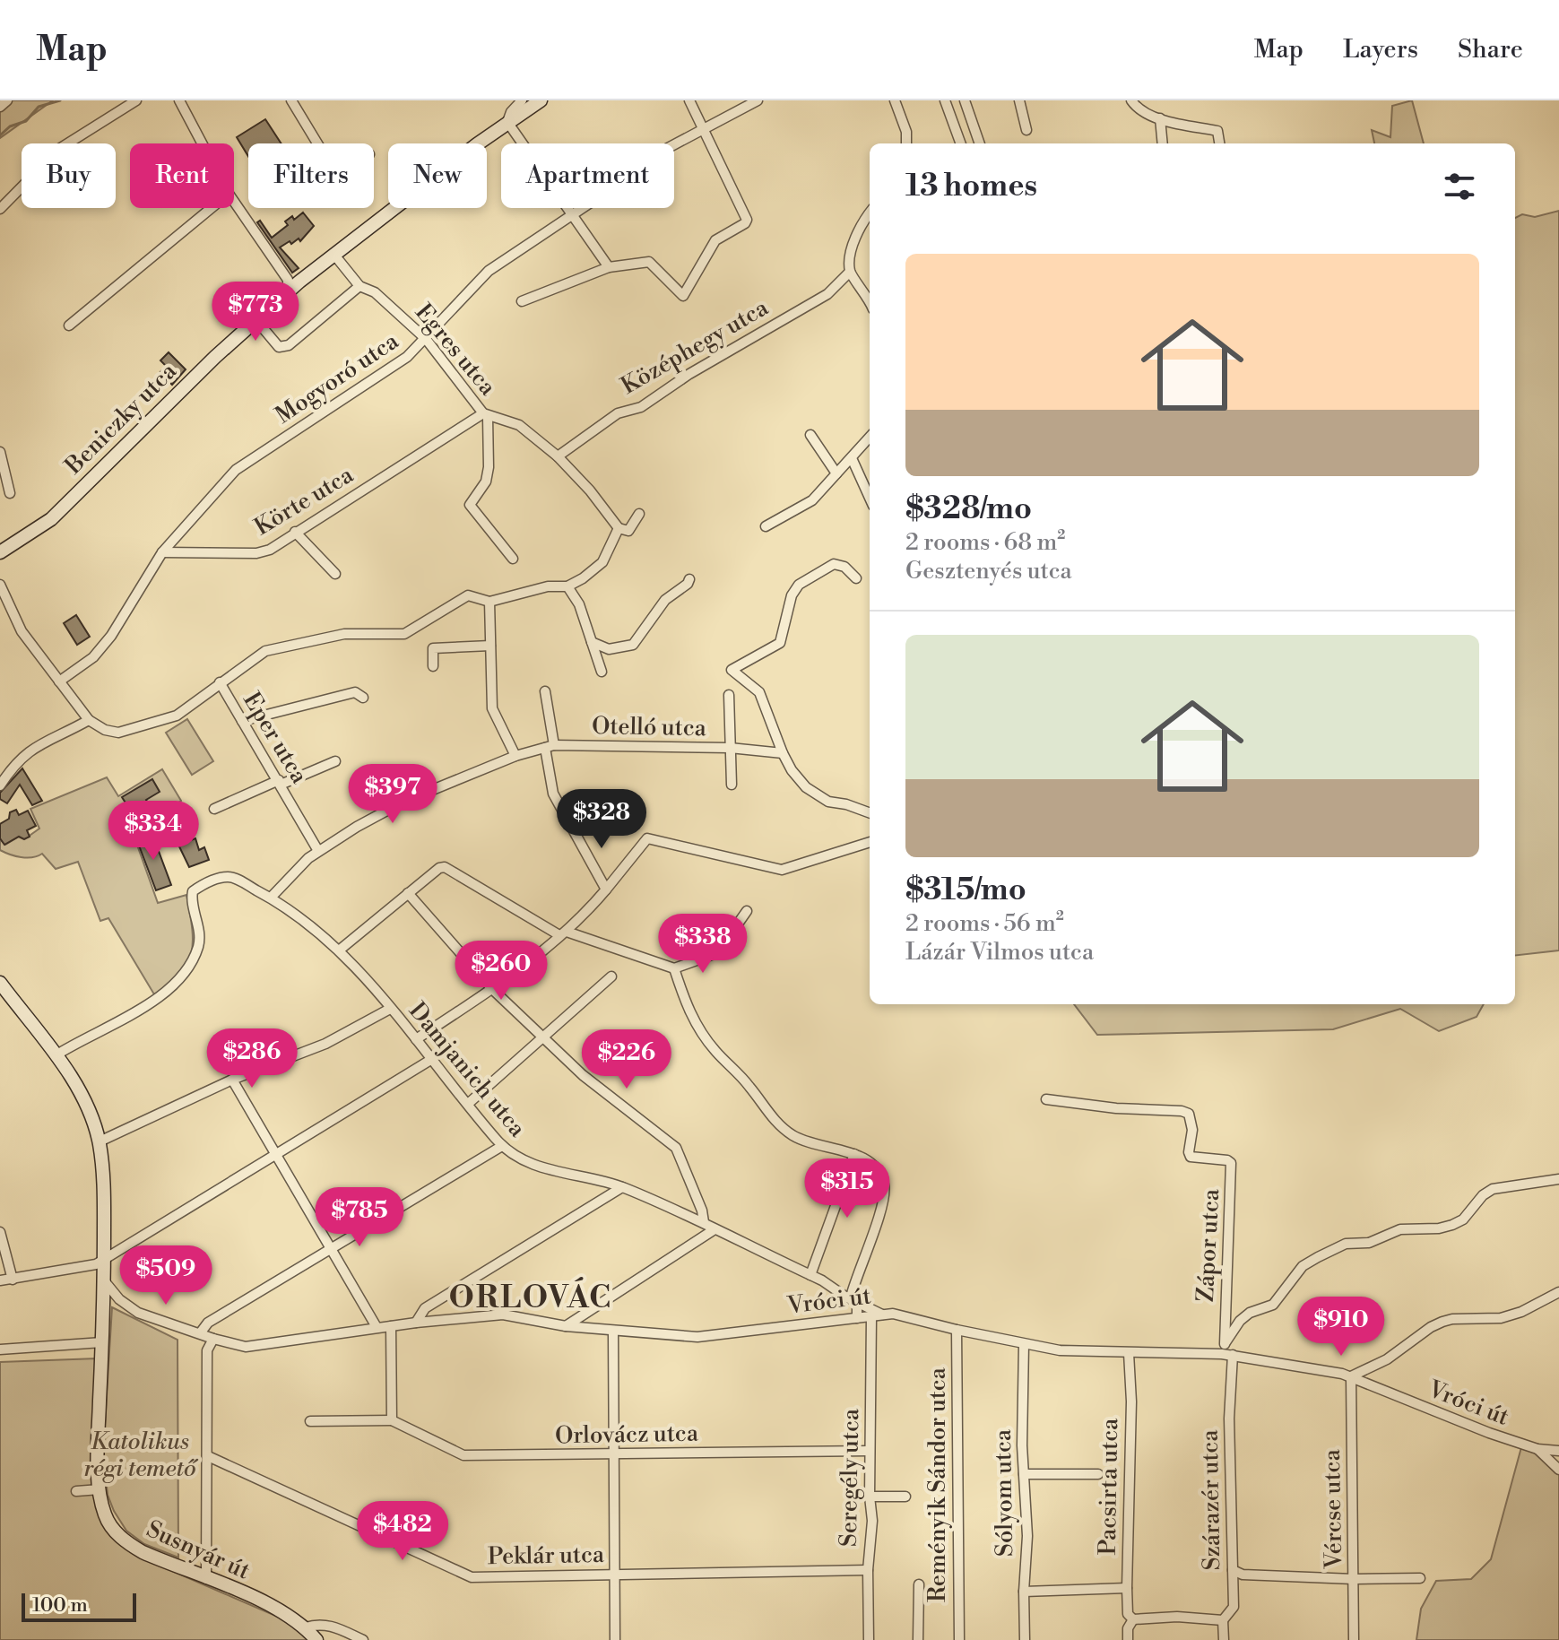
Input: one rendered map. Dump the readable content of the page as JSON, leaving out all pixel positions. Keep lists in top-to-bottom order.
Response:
{
  "streets": {
    "street": [
      "Középhegy utca",
      "Egres utca",
      "Mogyoró utca",
      "Beniczky utca",
      "Körte utca",
      "Otelló utca",
      "Eper utca",
      "Damjanich utca",
      "Zápor utca",
      "Vróci út",
      "Orlovácz utca",
      "Seregély utca",
      "Reményik Sándor utca",
      "Pacsirta utca",
      "Sólyom utca",
      "Szárazér utca",
      "Vércse utca",
      "Susnyár út",
      "Peklár utca"
    ]
  },
  "crossings": [
    ["Középhegy utca", "Egres utca"],
    ["Egres utca", "Mogyoró utca"],
    ["Egres utca", "Beniczky utca"],
    ["Egres utca", "Körte utca"],
    ["Mogyoró utca", "Körte utca"],
    ["Otelló utca", "Eper utca"],
    ["Otelló utca", "Damjanich utca"],
    ["Damjanich utca", "Vróci út"],
    ["Damjanich utca", "Seregély utca"],
    ["Damjanich utca", "Susnyár út"],
    ["Zápor utca", "Vróci út"],
    ["Zápor utca", "Szárazér utca"],
    ["Vróci út", "Seregély utca"],
    ["Vróci út", "Reményik Sándor utca"],
    ["Vróci út", "Pacsirta utca"],
    ["Vróci út", "Sólyom utca"],
    ["Vróci út", "Szárazér utca"],
    ["Vróci út", "Vércse utca"],
    ["Vróci út", "Susnyár út"],
    ["Orlovácz utca", "Seregély utca"],
    ["Seregély utca", "Peklár utca"]
  ],
  "districts": ["ORLOVÁC"],
  "parks": ["Katolikus régi temető"],
  "scale_bar": "100 m",
  "page": {
    "header": "Map",
    "nav": ["Map", "Layers", "Share"],
    "chip": [
      "Buy",
      "Rent",
      "Filters",
      "New",
      "Apartment"
    ],
    "heading": "13 homes",
    "list": [
      {
        "name": "$328/mo",
        "note": "2 rooms · 68 m² · Gesztenyés utca"
      },
      {
        "name": "$315/mo",
        "note": "2 rooms · 56 m² · Lázár Vilmos utca"
      }
    ],
    "price": [
      "$773",
      "$397",
      "$328",
      "$334",
      "$338",
      "$260",
      "$286",
      "$226",
      "$315",
      "$785",
      "$509",
      "$910",
      "$482"
    ],
    "scale": "100 m"
  }
}
